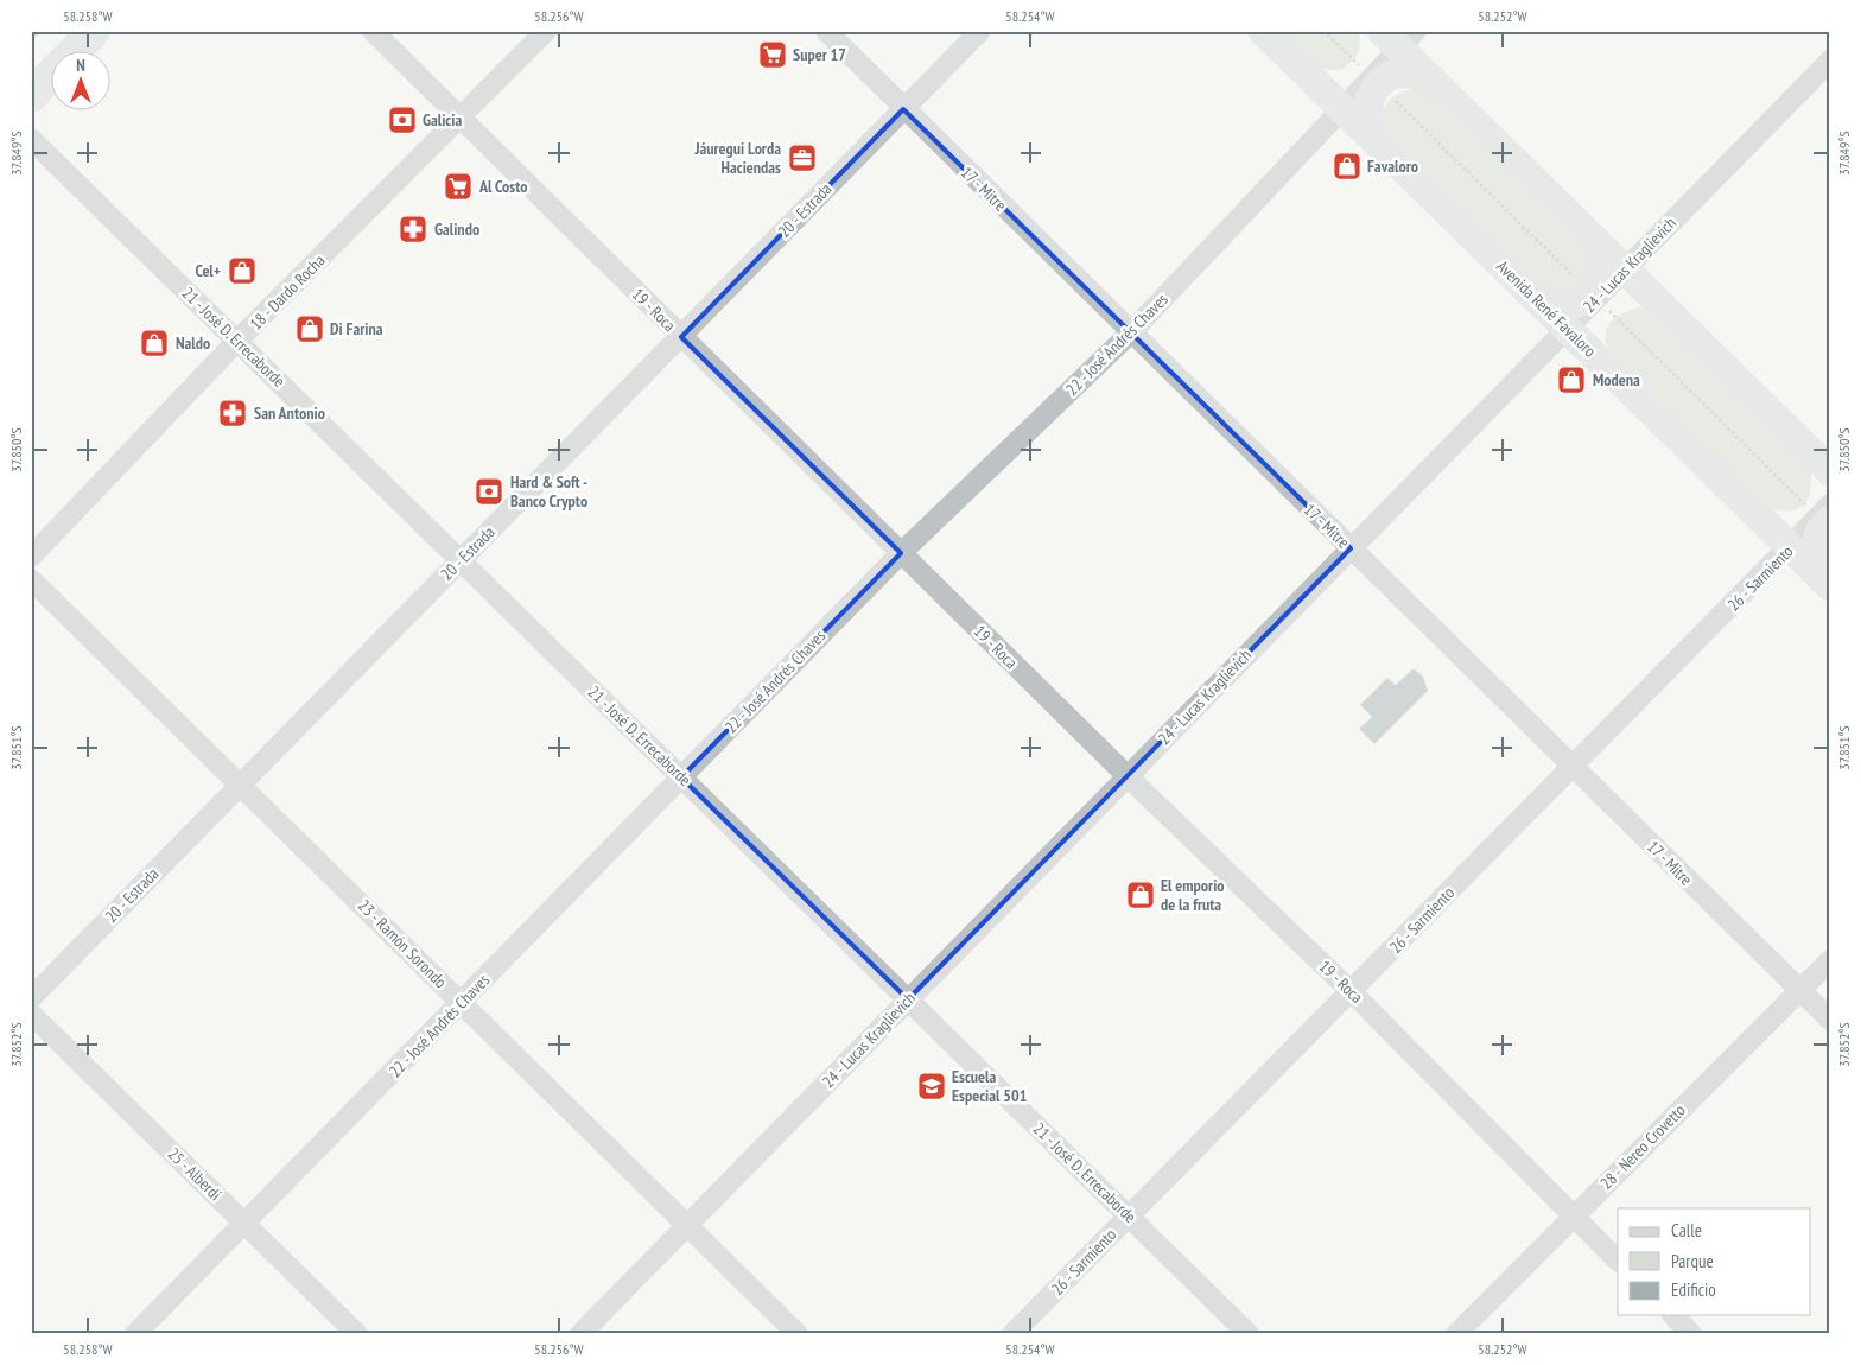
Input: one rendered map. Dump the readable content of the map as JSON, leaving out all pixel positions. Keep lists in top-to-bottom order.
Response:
{
  "streets": {
    "main road": ["Avenida René Favaloro"],
    "street": [
      "17 - Mitre",
      "20 - Estrada",
      "24 - Lucas Kraglievich",
      "18 - Dardo Rocha",
      "19 - Roca",
      "21 - José D. Errecaborde",
      "22 - José Andrés Chaves",
      "26 - Sarmiento",
      "23 - Ramón Sorondo",
      "28 - Nereo Crovetto",
      "25 - Alberdi"
    ]
  },
  "crossings": [
    ["17 - Mitre", "20 - Estrada"],
    ["17 - Mitre", "24 - Lucas Kraglievich"],
    ["17 - Mitre", "22 - José Andrés Chaves"],
    ["17 - Mitre", "26 - Sarmiento"],
    ["17 - Mitre", "28 - Nereo Crovetto"],
    ["20 - Estrada", "19 - Roca"],
    ["20 - Estrada", "21 - José D. Errecaborde"],
    ["20 - Estrada", "23 - Ramón Sorondo"],
    ["24 - Lucas Kraglievich", "Avenida René Favaloro"],
    ["24 - Lucas Kraglievich", "19 - Roca"],
    ["24 - Lucas Kraglievich", "21 - José D. Errecaborde"],
    ["24 - Lucas Kraglievich", "23 - Ramón Sorondo"],
    ["18 - Dardo Rocha", "19 - Roca"],
    ["18 - Dardo Rocha", "21 - José D. Errecaborde"],
    ["Avenida René Favaloro", "22 - José Andrés Chaves"],
    ["Avenida René Favaloro", "26 - Sarmiento"],
    ["19 - Roca", "22 - José Andrés Chaves"],
    ["19 - Roca", "26 - Sarmiento"],
    ["19 - Roca", "28 - Nereo Crovetto"],
    ["21 - José D. Errecaborde", "22 - José Andrés Chaves"],
    ["21 - José D. Errecaborde", "26 - Sarmiento"],
    ["22 - José Andrés Chaves", "23 - Ramón Sorondo"],
    ["22 - José Andrés Chaves", "25 - Alberdi"]
  ],
  "places": {
    "supermarket": ["Super 17", "Al Costo"],
    "bank": ["Galicia", "Hard & Soft - Banco Crypto"],
    "office": ["Jáuregui Lorda Haciendas"],
    "shop": [
      "Favaloro",
      "Cel+",
      "Di Farina",
      "Naldo",
      "Modena",
      "El emporio de la fruta"
    ],
    "pharmacy": ["Galindo", "San Antonio"],
    "school or university": ["Escuela Especial 501"]
  },
  "legend": ["Calle", "Parque", "Edificio"],
  "north": "top",
  "coordinates": [
    "58.258°W",
    "58.256°W",
    "58.254°W",
    "58.252°W",
    "37.849°S",
    "37.850°S",
    "37.851°S",
    "37.852°S"
  ]
}
